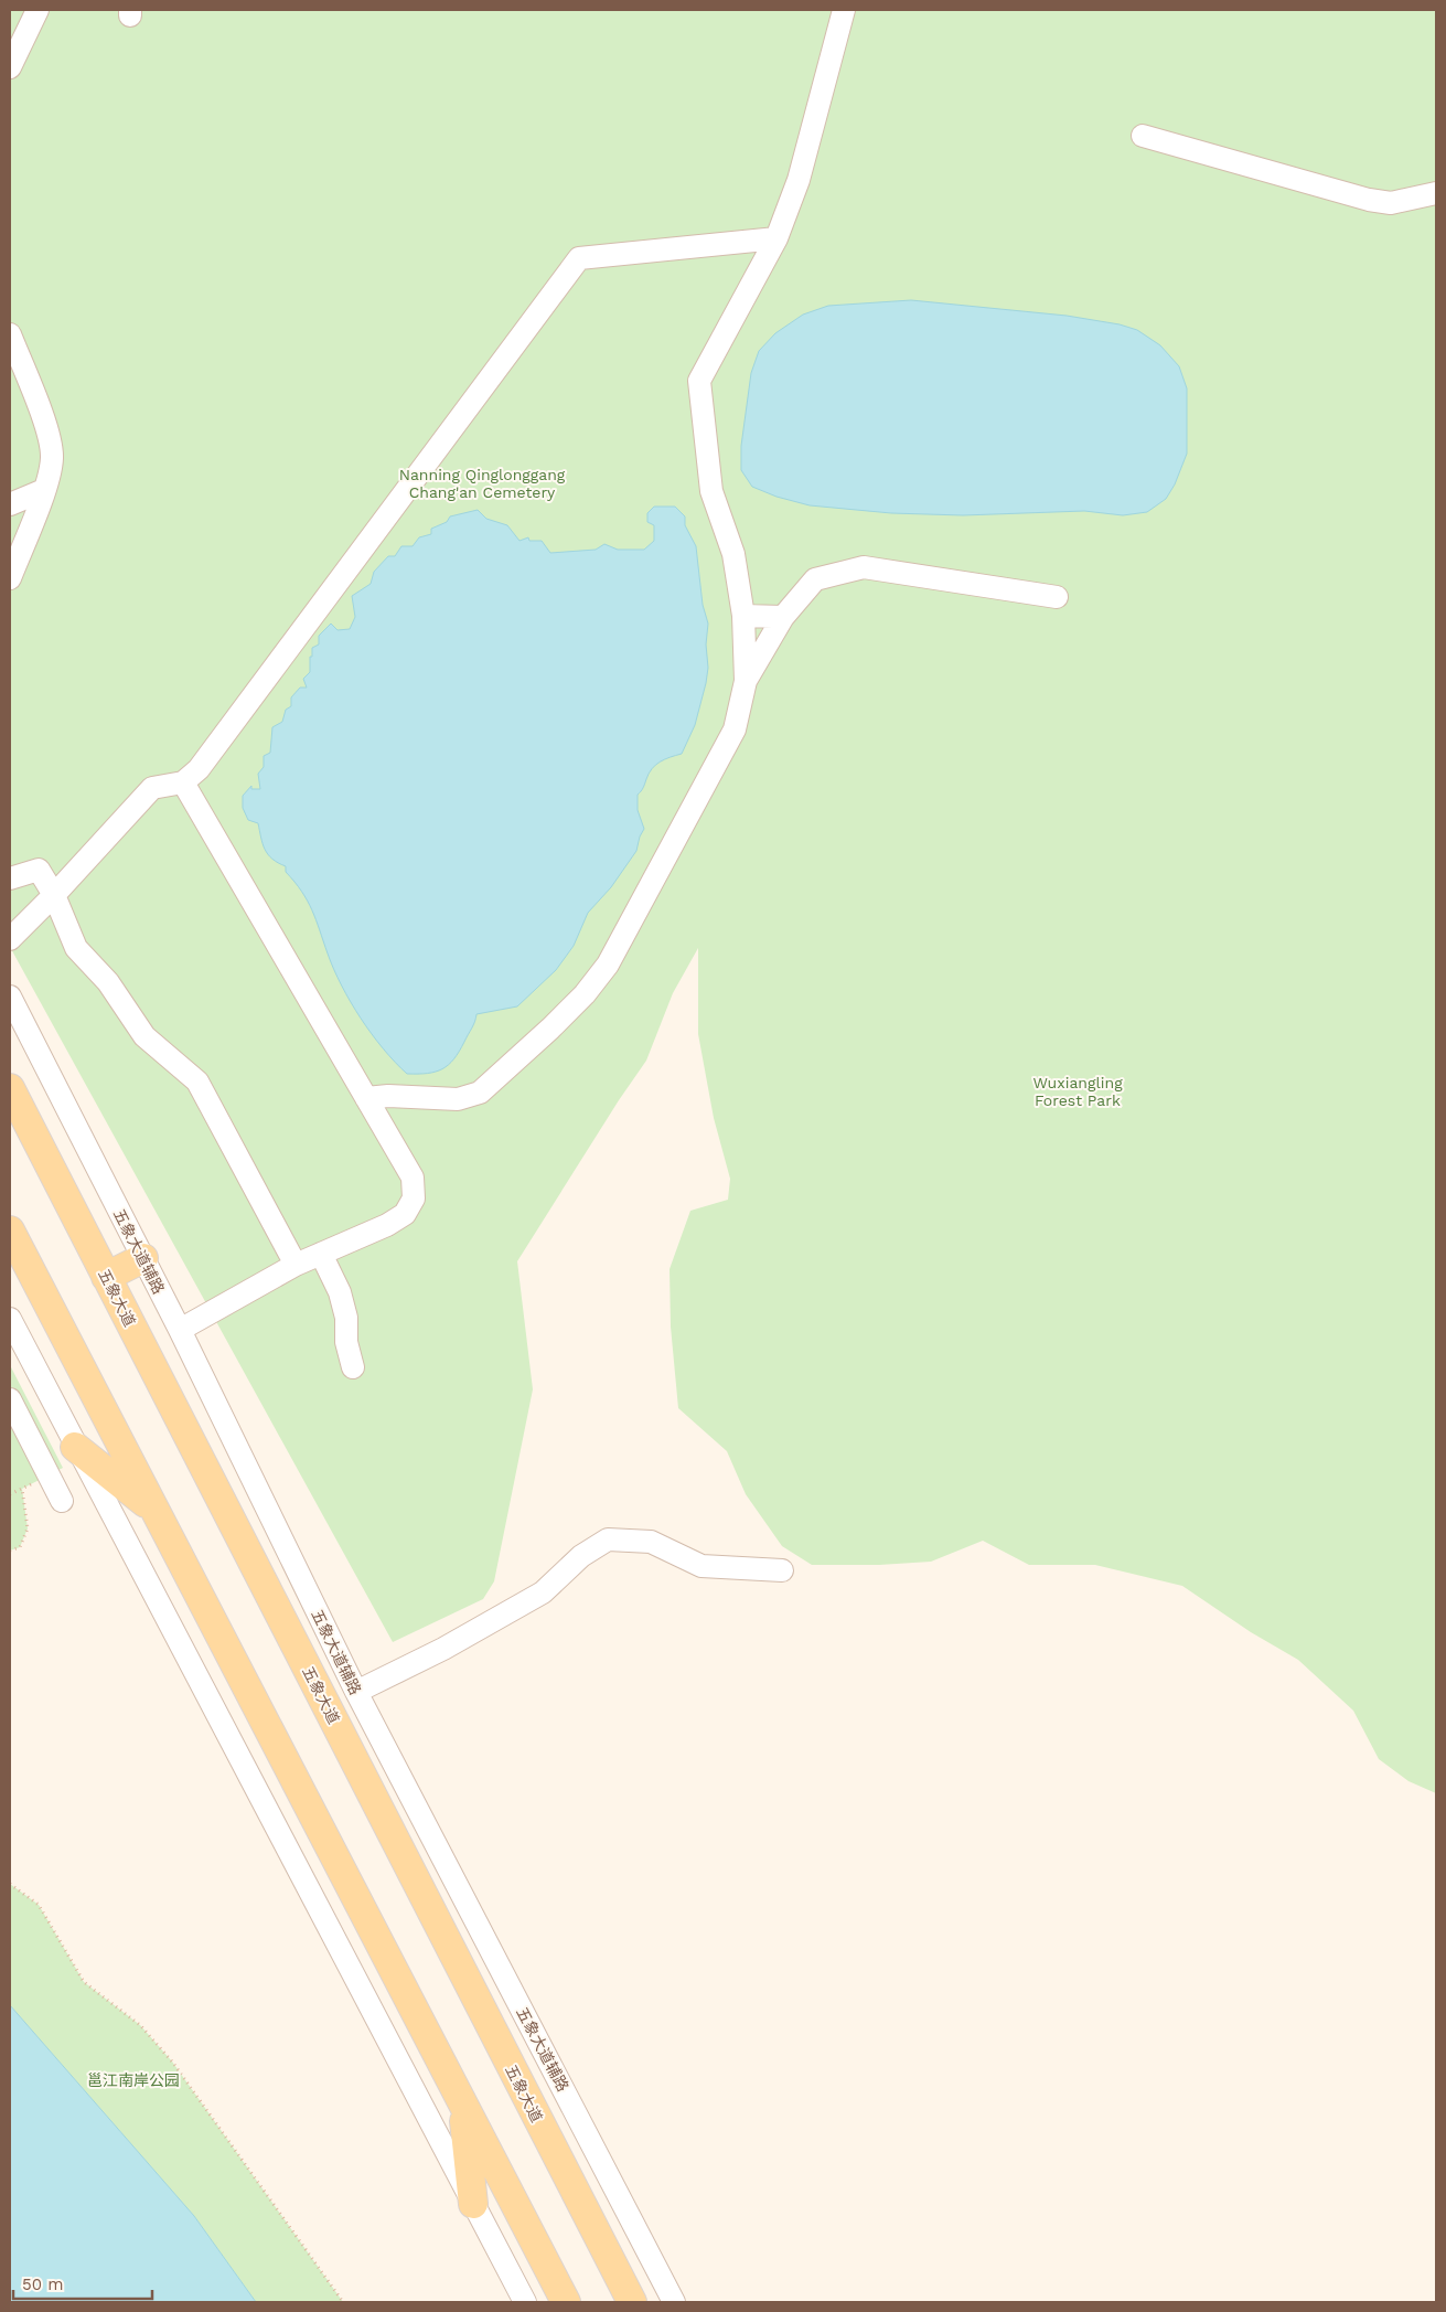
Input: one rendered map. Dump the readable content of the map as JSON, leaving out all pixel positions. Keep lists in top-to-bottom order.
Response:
{
  "streets": {
    "main road": ["五象大道"],
    "street": ["五象大道辅路"]
  },
  "parks": ["Nanning Qinglonggang Chang'an Cemetery", "Wuxiangling Forest Park", "邕江南岸公园"],
  "scale_bar": "50 m"
}
